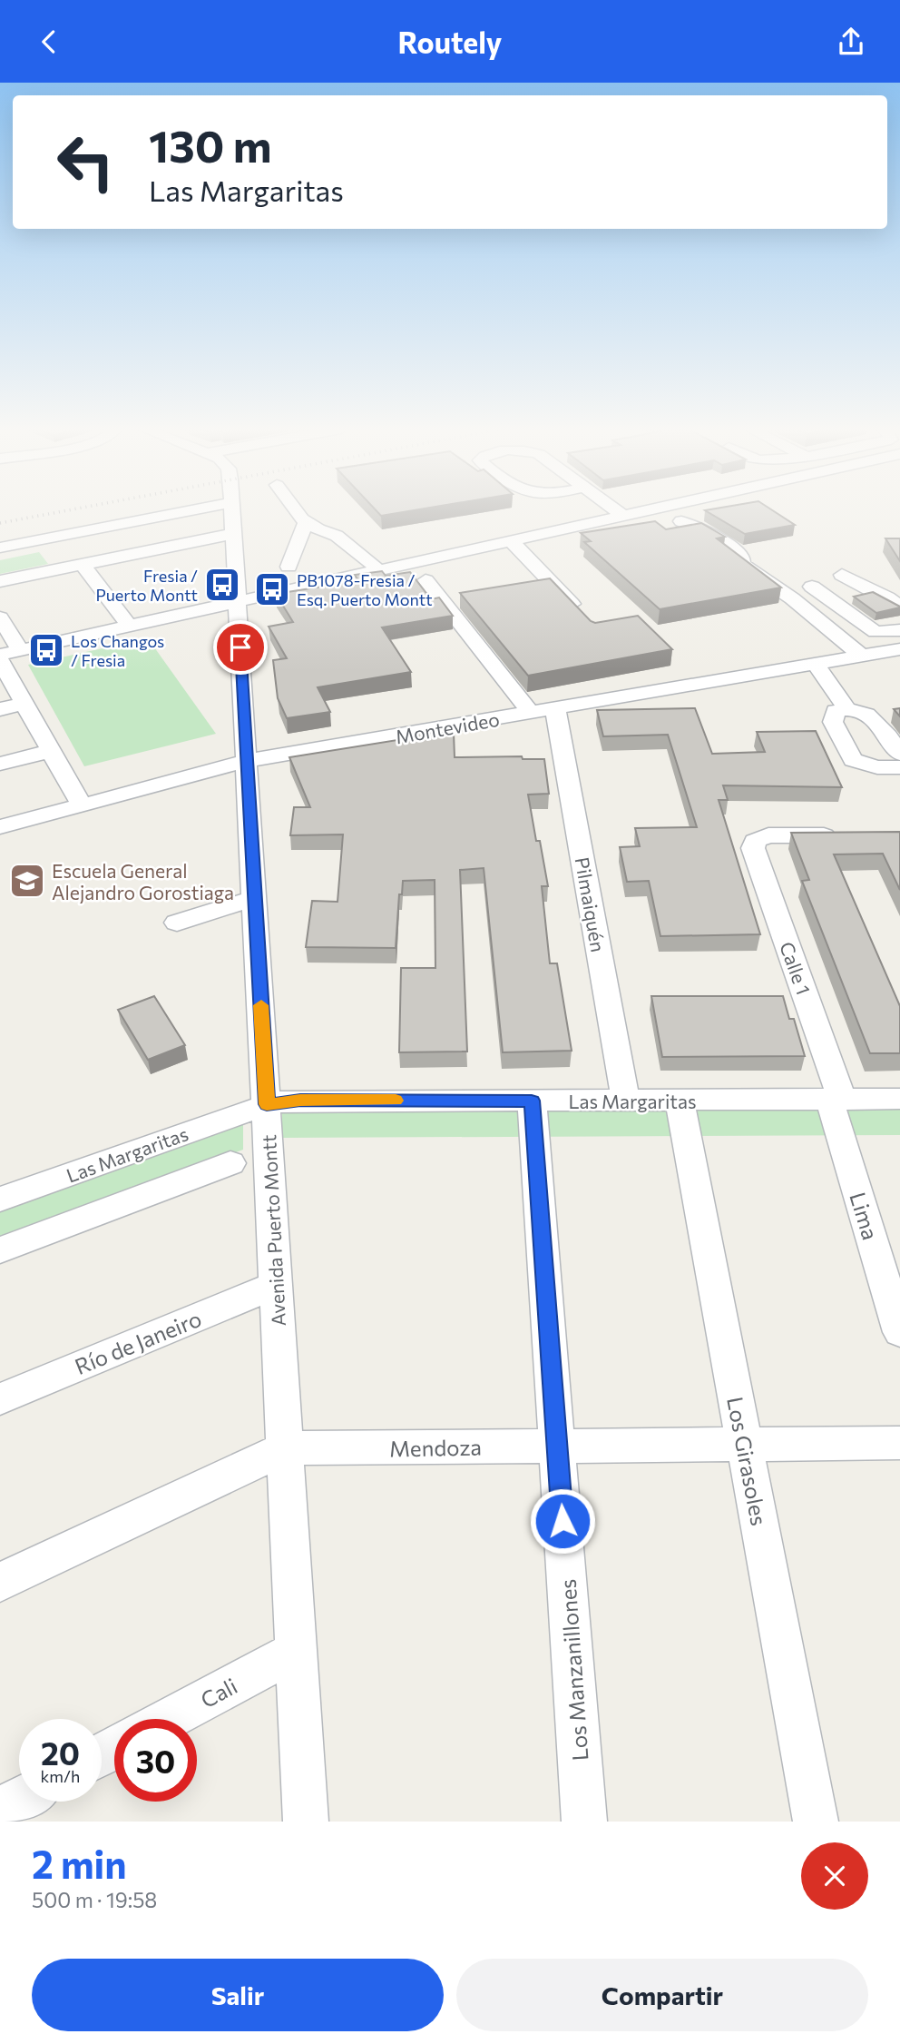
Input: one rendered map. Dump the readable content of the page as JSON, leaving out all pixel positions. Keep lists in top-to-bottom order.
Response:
{
  "streets": {
    "street": [
      "Montevideo",
      "Pilmaiquén",
      "Calle 1",
      "Las Margaritas",
      "Lima",
      "Avenida Puerto Montt",
      "Río de Janeiro",
      "Mendoza",
      "Los Girasoles",
      "Los Manzanillones",
      "Cali"
    ]
  },
  "crossings": [
    ["Montevideo", "Pilmaiquén"],
    ["Montevideo", "Avenida Puerto Montt"],
    ["Pilmaiquén", "Las Margaritas"],
    ["Calle 1", "Las Margaritas"],
    ["Calle 1", "Lima"],
    ["Las Margaritas", "Lima"],
    ["Las Margaritas", "Avenida Puerto Montt"],
    ["Las Margaritas", "Los Girasoles"],
    ["Las Margaritas", "Los Manzanillones"],
    ["Avenida Puerto Montt", "Río de Janeiro"],
    ["Avenida Puerto Montt", "Mendoza"],
    ["Avenida Puerto Montt", "Cali"],
    ["Mendoza", "Los Girasoles"],
    ["Mendoza", "Los Manzanillones"]
  ],
  "places": {
    "bus stop": ["Fresia / Puerto Montt", "PB1078-Fresia / Esq. Puerto Montt", "Los Changos / Fresia"],
    "school or university": ["Escuela General Alejandro Gorostiaga"]
  },
  "page": {
    "header": "Routely",
    "turn": ["130 m", "Las Margaritas"],
    "speed": "20 km/h",
    "limit": "30",
    "heading": ["2 min", "500 m · 19:58"],
    "buttons": ["Salir", "Compartir"]
  }
}
